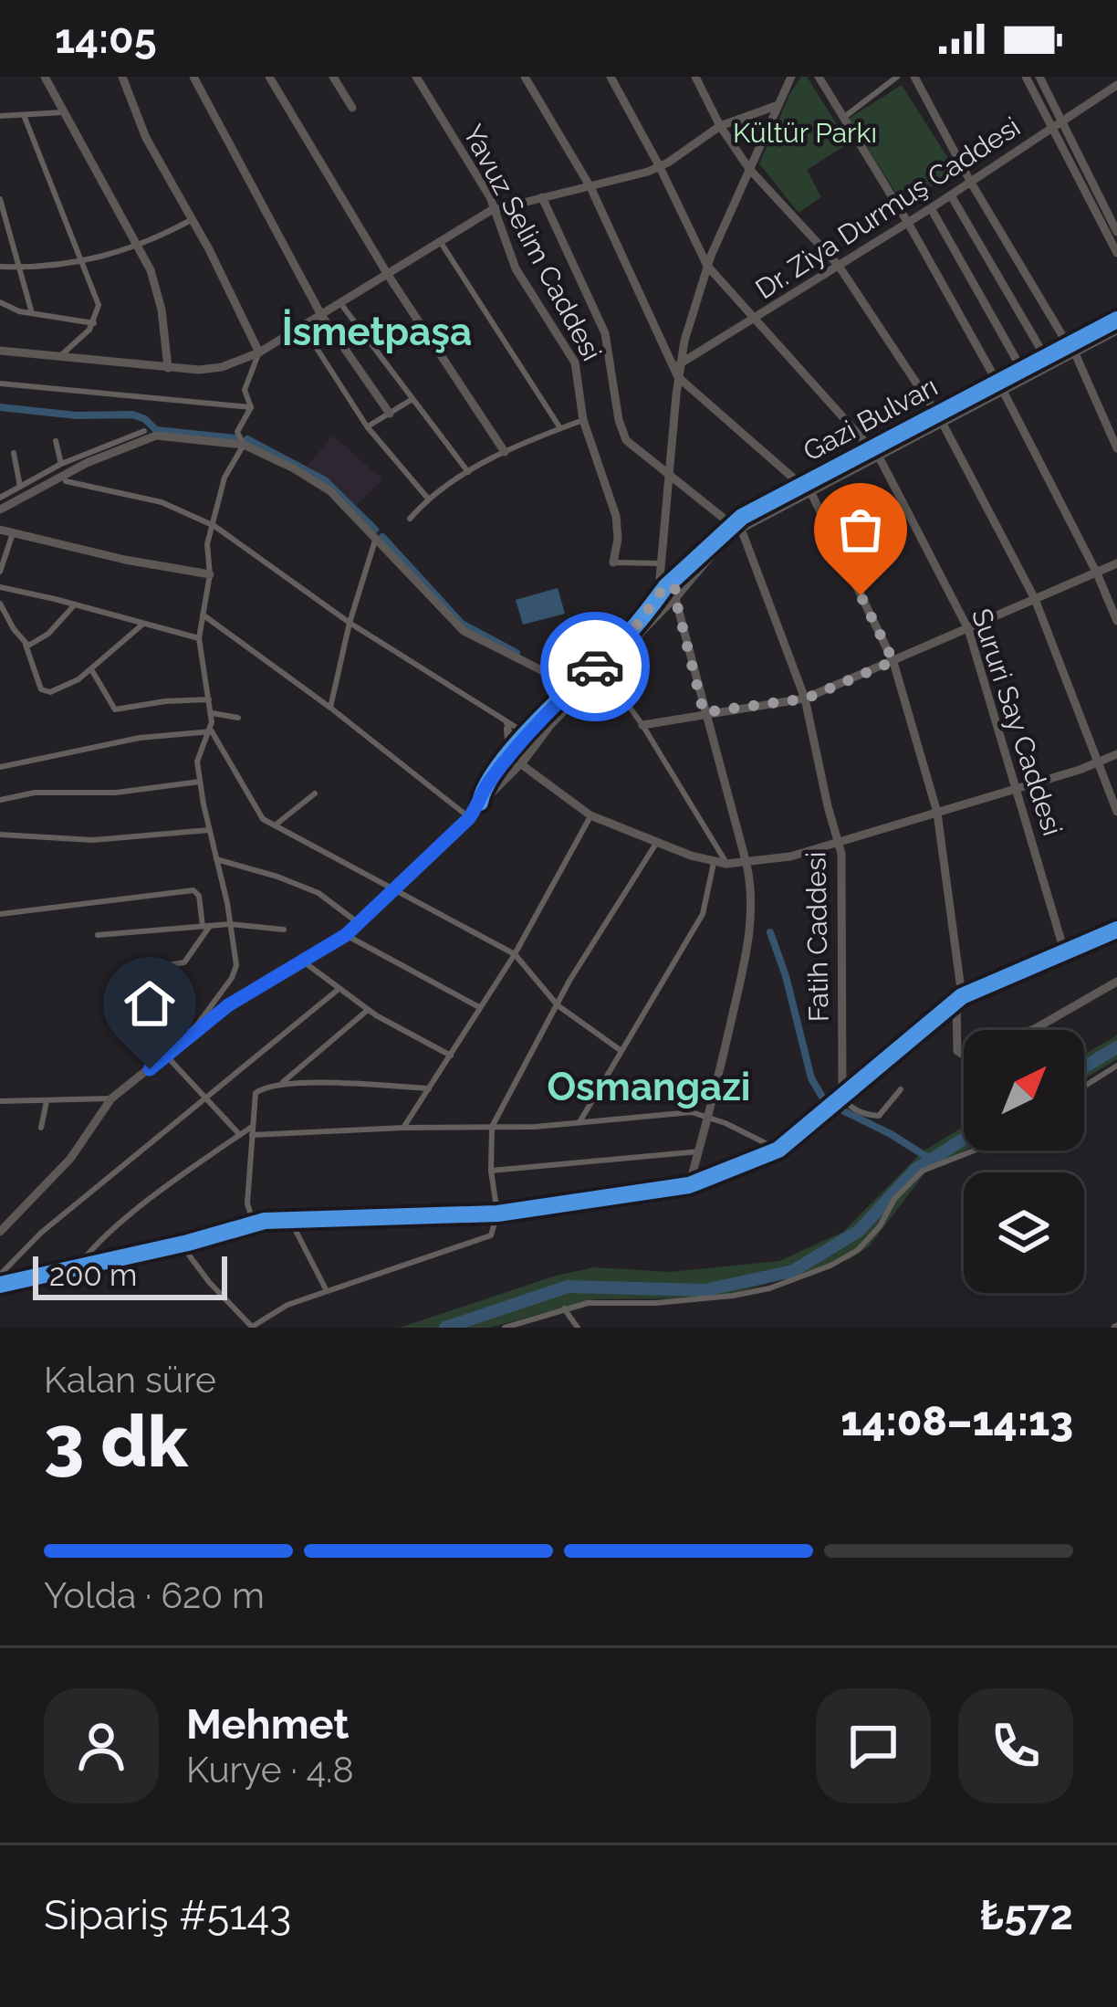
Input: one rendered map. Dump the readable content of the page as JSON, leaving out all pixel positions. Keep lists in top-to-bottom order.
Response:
{
  "streets": {
    "street": [
      "Dr. Ziya Durmuş Caddesi",
      "Yavuz Selim Caddesi",
      "Gazi Bulvarı",
      "Sururi Say Caddesi",
      "Fatih Caddesi"
    ]
  },
  "crossings": [
    ["Dr. Ziya Durmuş Caddesi", "Sururi Say Caddesi"],
    ["Gazi Bulvarı", "Sururi Say Caddesi"],
    ["Gazi Bulvarı", "Fatih Caddesi"]
  ],
  "districts": ["İsmetpaşa", "Osmangazi"],
  "parks": ["Kültür Parkı"],
  "scale_bar": "200 m",
  "north": "top right",
  "page": {
    "status": "14:05",
    "scale": "200 m",
    "heading": ["3 dk", "Kalan süre", "14:08–14:13"],
    "panel": [
      "Mehmet",
      "Kurye · 4.8",
      "Sipariş #5143",
      "₺572"
    ],
    "bar": "Yolda · 620 m"
  }
}
